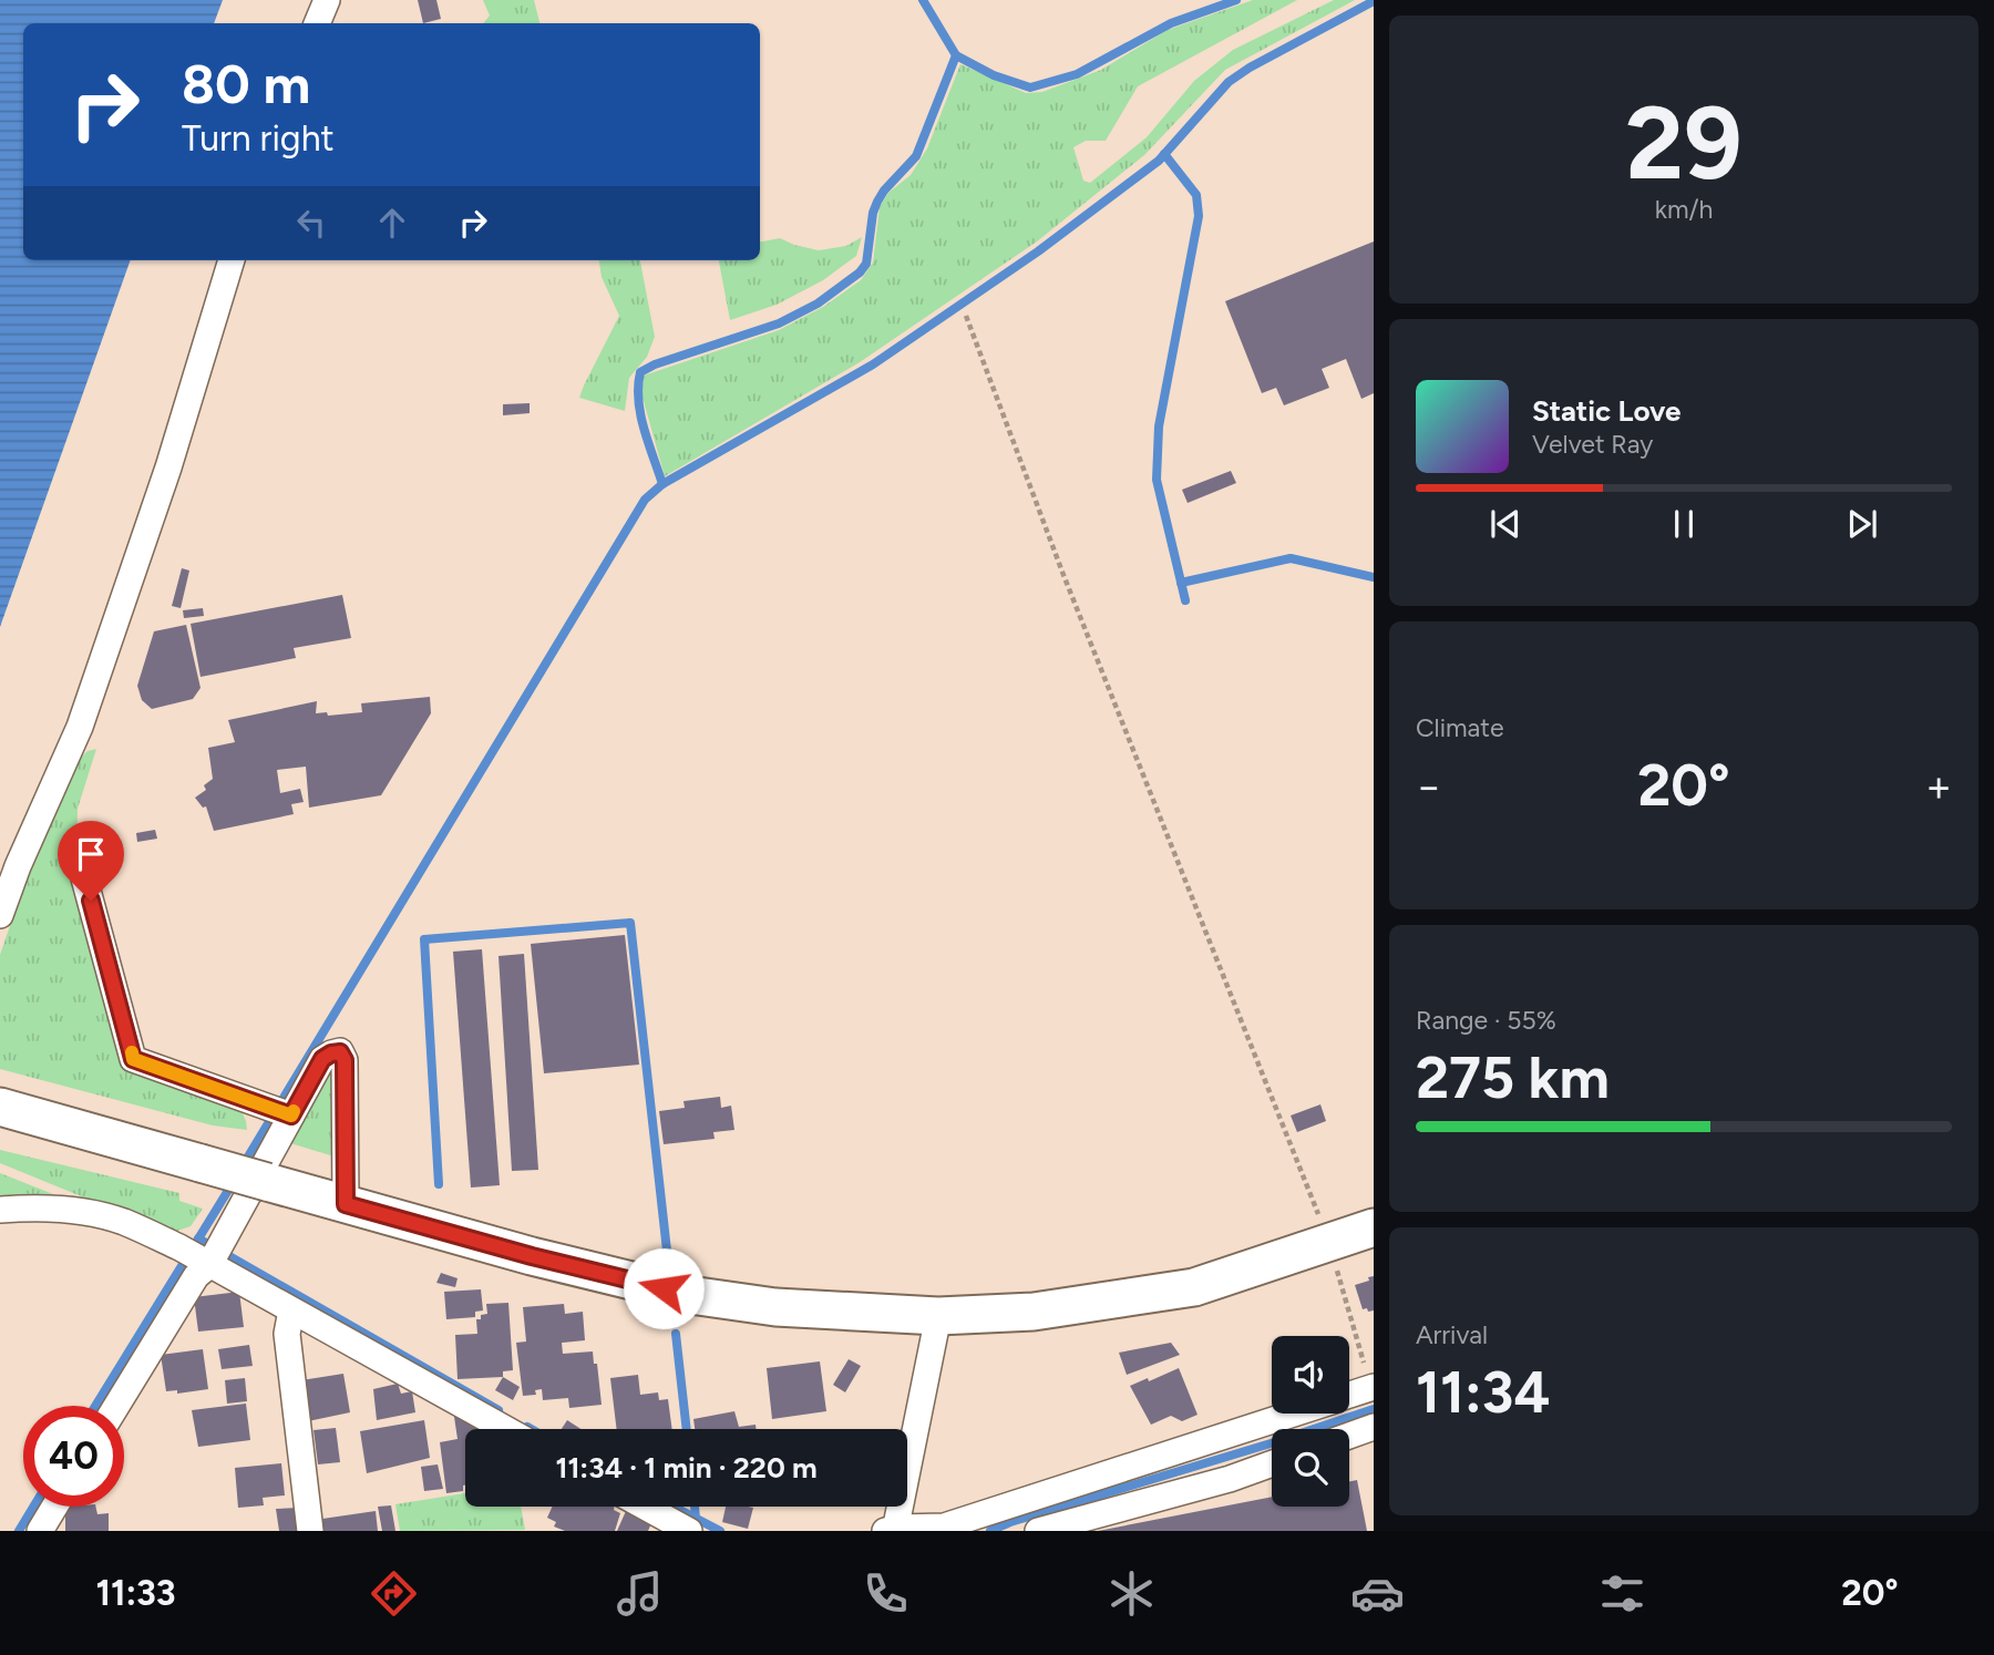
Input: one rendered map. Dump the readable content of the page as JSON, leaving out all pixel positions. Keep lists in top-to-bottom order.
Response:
{
  "page": {
    "tile": [
      ["29", "km/h"],
      "Climate",
      ["Range · 55%", "275 km"],
      ["Arrival", "11:34"]
    ],
    "turn": ["80 m", "Turn right"],
    "song": ["Static Love", "Velvet Ray"],
    "heat": ["−", "20°", "+"],
    "limit": "40",
    "trip": "11:34 · 1 min · 220 m",
    "tabs": ["11:33", "20°"]
  }
}
